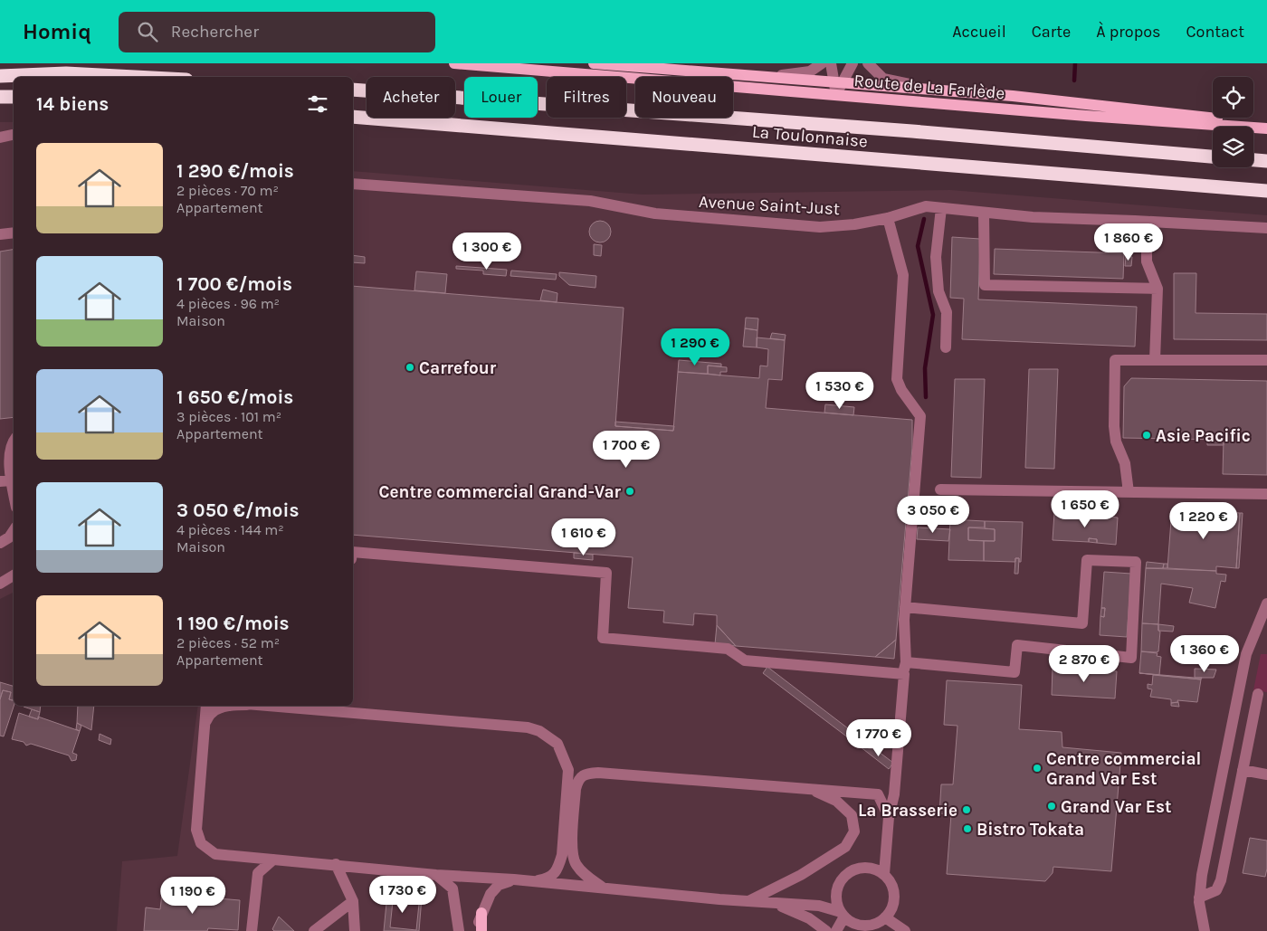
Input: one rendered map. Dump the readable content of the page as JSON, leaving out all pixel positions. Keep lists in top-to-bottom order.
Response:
{
  "streets": {
    "highway": ["La Toulonnaise"],
    "main road": ["Route de La Farlède"],
    "street": ["Avenue Saint-Just"]
  },
  "places": [
    "Carrefour",
    "Asie Pacific",
    "Centre commercial Grand-Var",
    "Centre commercial Grand Var Est",
    "Grand Var Est",
    "La Brasserie",
    "Bistro Tokata"
  ],
  "page": {
    "header": "Homiq",
    "search": "Rechercher",
    "nav": [
      "Accueil",
      "Carte",
      "À propos",
      "Contact"
    ],
    "chip": [
      "Acheter",
      "Louer",
      "Filtres",
      "Nouveau"
    ],
    "heading": "14 biens",
    "list": [
      {
        "name": "1 290 €/mois",
        "note": "2 pièces · 70 m² · Appartement"
      },
      {
        "name": "1 700 €/mois",
        "note": "4 pièces · 96 m² · Maison"
      },
      {
        "name": "1 650 €/mois",
        "note": "3 pièces · 101 m² · Appartement"
      },
      {
        "name": "3 050 €/mois",
        "note": "4 pièces · 144 m² · Maison"
      },
      {
        "name": "1 190 €/mois",
        "note": "2 pièces · 52 m² · Appartement"
      }
    ],
    "price": [
      "1 860 €",
      "1 300 €",
      "1 290 €",
      "1 530 €",
      "1 700 €",
      "1 650 €",
      "3 050 €",
      "1 220 €",
      "1 610 €",
      "1 360 €",
      "2 870 €",
      "1 770 €",
      "1 730 €",
      "1 190 €"
    ]
  }
}
